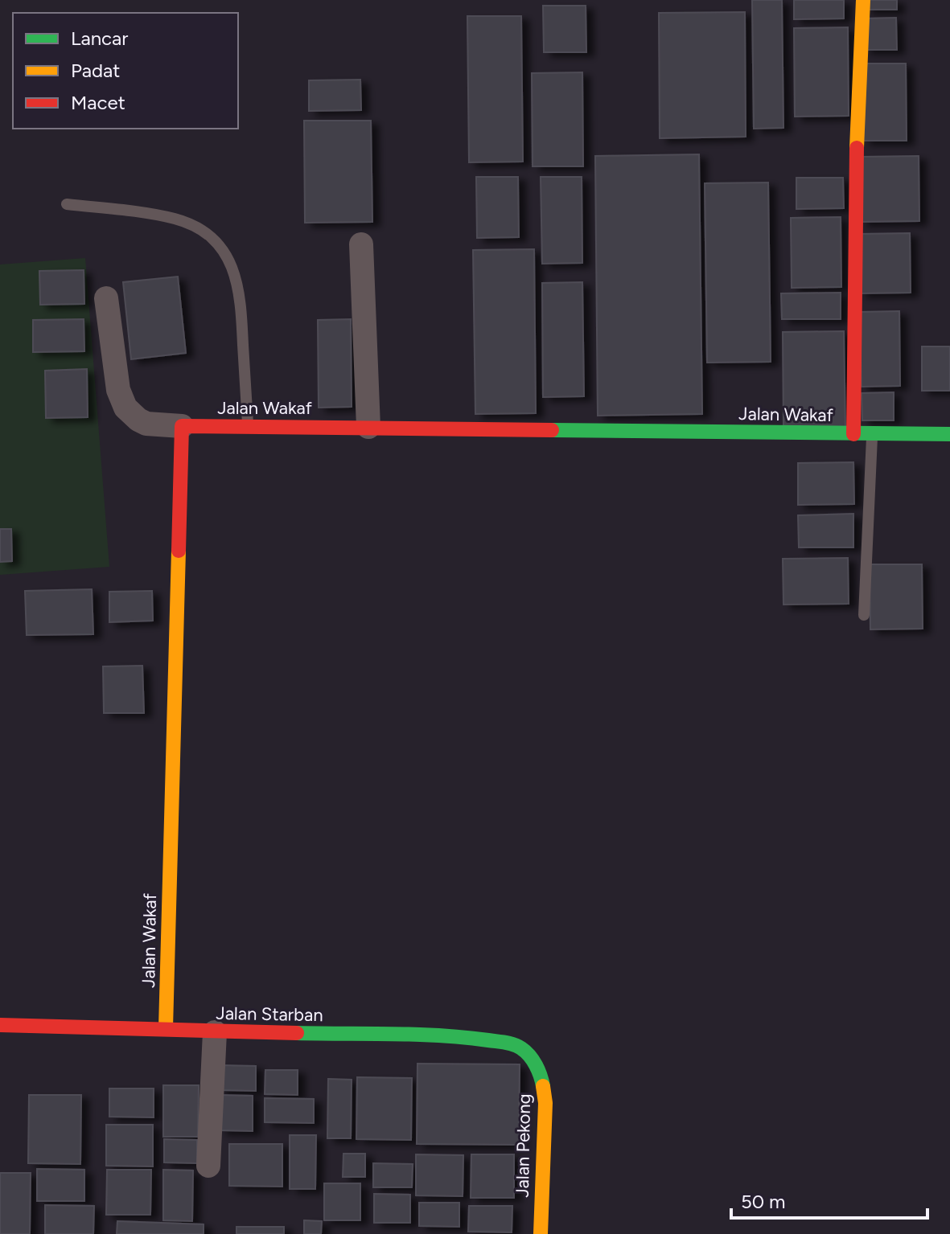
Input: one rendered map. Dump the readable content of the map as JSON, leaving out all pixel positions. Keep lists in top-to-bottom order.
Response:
{
  "streets": {
    "street": ["Jalan Wakaf", "Jalan Starban", "Jalan Pekong"]
  },
  "crossings": [
    ["Jalan Wakaf", "Jalan Starban"],
    ["Jalan Starban", "Jalan Pekong"]
  ],
  "legend": ["Lancar", "Padat", "Macet"],
  "scale_bar": "50 m"
}
